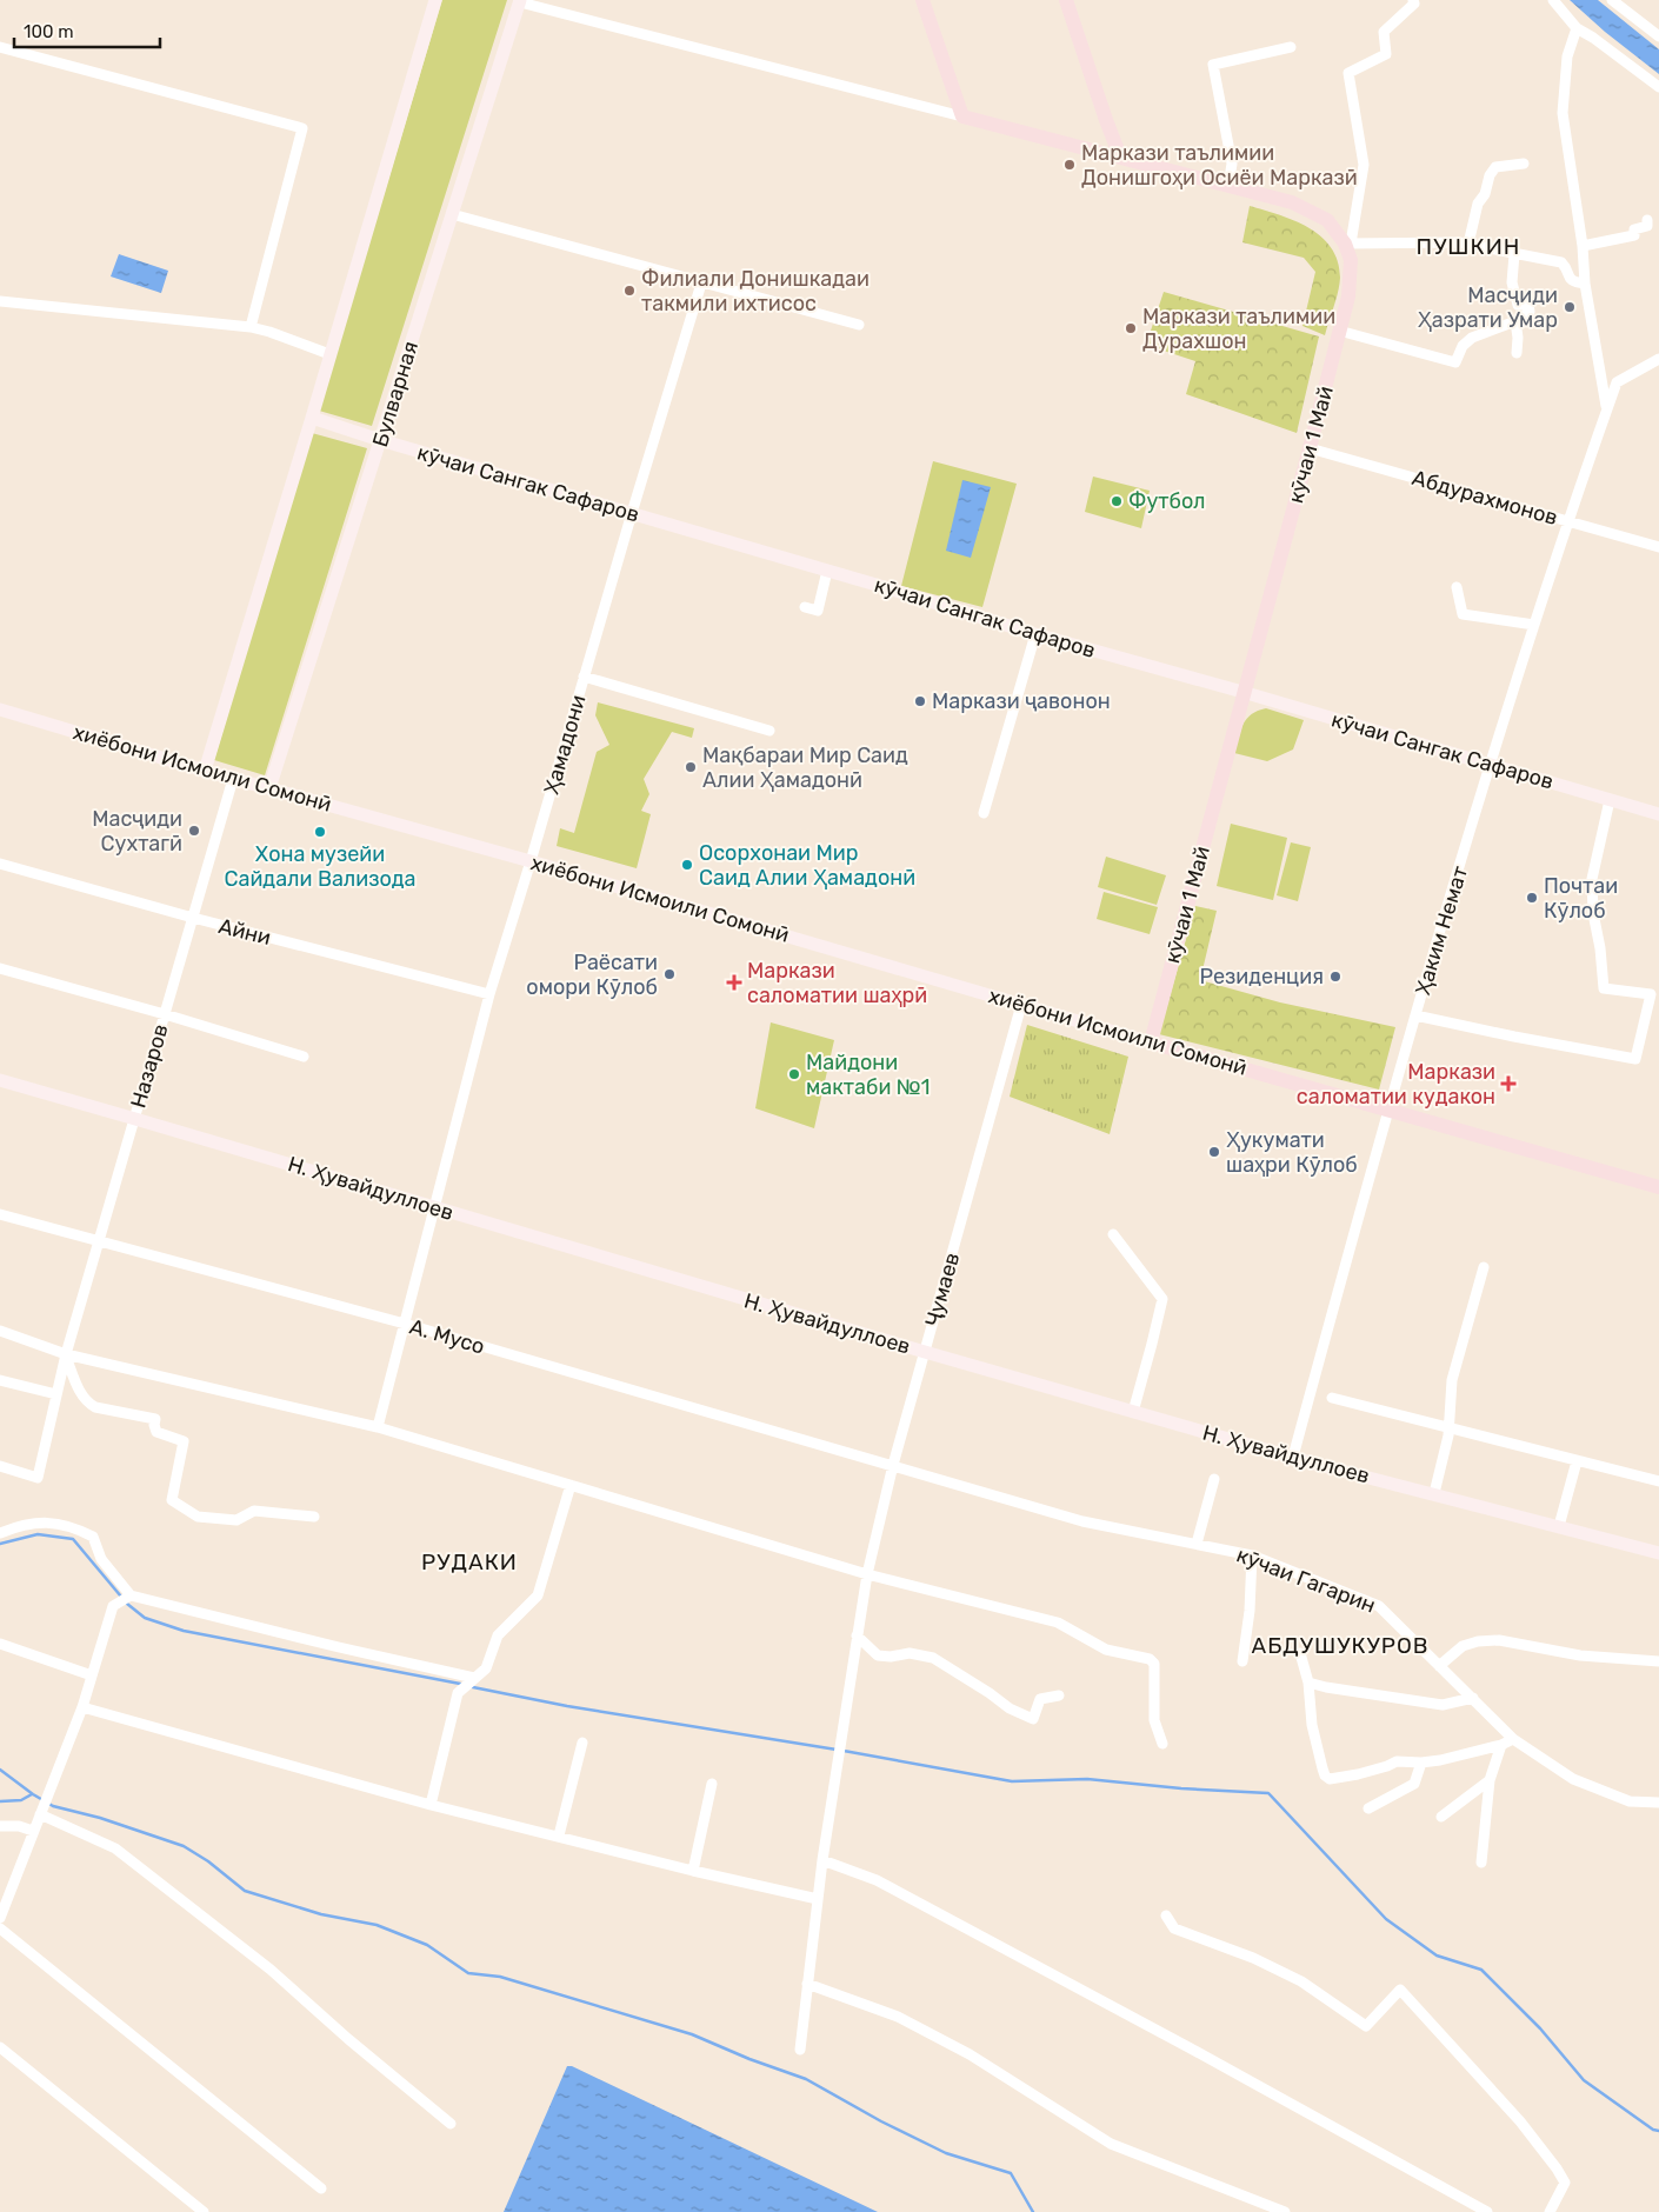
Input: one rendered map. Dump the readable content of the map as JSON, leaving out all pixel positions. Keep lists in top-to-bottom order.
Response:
{
  "streets": {
    "main road": ["кӯчаи 1 Май", "хиёбони Исмоили Сомонӣ"],
    "street": [
      "Булварная",
      "кӯчаи Сангак Сафаров",
      "Абдурахмонов",
      "Ҳамадони",
      "Ҳаким Немат",
      "Айни",
      "Назаров",
      "Н. Ҳувайдуллоев",
      "Ҷумаев",
      "А. Мусо",
      "кӯчаи Гагарин"
    ]
  },
  "crossings": [
    ["Булварная", "кӯчаи Сангак Сафаров"],
    ["Булварная", "хиёбони Исмоили Сомонӣ"],
    ["кӯчаи 1 Май", "кӯчаи Сангак Сафаров"],
    ["кӯчаи 1 Май", "Абдурахмонов"],
    ["кӯчаи 1 Май", "хиёбони Исмоили Сомонӣ"],
    ["кӯчаи Сангак Сафаров", "Ҳамадони"],
    ["кӯчаи Сангак Сафаров", "Ҳаким Немат"],
    ["Абдурахмонов", "Ҳаким Немат"],
    ["Ҳамадони", "хиёбони Исмоили Сомонӣ"],
    ["Ҳамадони", "Айни"],
    ["Ҳамадони", "Н. Ҳувайдуллоев"],
    ["Ҳамадони", "А. Мусо"],
    ["хиёбони Исмоили Сомонӣ", "Ҳаким Немат"],
    ["хиёбони Исмоили Сомонӣ", "Назаров"],
    ["хиёбони Исмоили Сомонӣ", "Ҷумаев"],
    ["Ҳаким Немат", "Н. Ҳувайдуллоев"],
    ["Айни", "Назаров"],
    ["Назаров", "Н. Ҳувайдуллоев"],
    ["Назаров", "А. Мусо"],
    ["Н. Ҳувайдуллоев", "Ҷумаев"],
    ["Ҷумаев", "А. Мусо"],
    ["Ҷумаев", "кӯчаи Гагарин"],
    ["А. Мусо", "кӯчаи Гагарин"]
  ],
  "districts": ["ПУШКИН", "РУДАКИ", "АБДУШУКУРОВ"],
  "places": {
    "other": [
      "Маркази таълимии Донишгоҳи Осиёи Марказӣ",
      "Филиали Донишкадаи такмили ихтисос",
      "Масҷиди Ҳазрати Умар",
      "Маркази таълимии Дурахшон",
      "Футбол",
      "Маркази ҷавонон",
      "Мақбараи Мир Саид Алии Ҳамадонӣ",
      "Масҷиди Сухтагӣ",
      "Хона музейи Сайдали Вализода",
      "Осорхонаи Мир Саид Алии Ҳамадонӣ",
      "Почтаи Кӯлоб",
      "Раёсати омори Кӯлоб",
      "Резиденция",
      "Майдони мактаби №1",
      "Ҳукумати шаҳри Кӯлоб"
    ],
    "health": ["Маркази саломатии шаҳрӣ", "Маркази саломатии кудакон"]
  },
  "scale_bar": "100 m"
}
